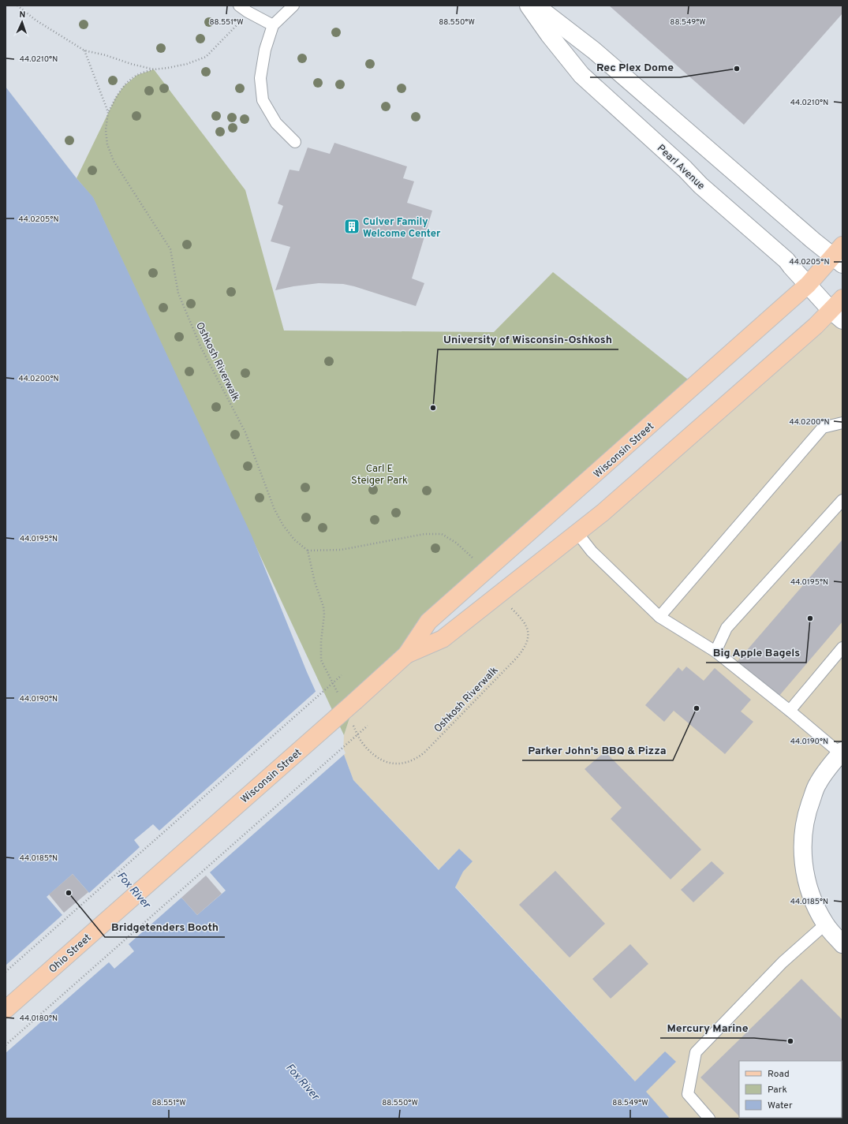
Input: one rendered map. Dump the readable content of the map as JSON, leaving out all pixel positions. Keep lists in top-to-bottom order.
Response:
{
  "streets": {
    "main road": ["Wisconsin Street", "Ohio Street"],
    "street": ["Pearl Avenue"],
    "path": ["Oshkosh Riverwalk"]
  },
  "crossings": [
    ["Pearl Avenue", "Wisconsin Street"],
    ["Oshkosh Riverwalk", "Wisconsin Street"],
    ["Wisconsin Street", "Ohio Street"]
  ],
  "water": ["Fox River"],
  "parks": ["Carl E Steiger Park"],
  "places": {
    "other": [
      "Rec Plex Dome",
      "University of Wisconsin-Oshkosh",
      "Big Apple Bagels",
      "Parker John's BBQ & Pizza",
      "Bridgetenders Booth",
      "Mercury Marine"
    ],
    "building": ["Culver Family Welcome Center"]
  },
  "legend": ["Road", "Park", "Water"],
  "north": "top",
  "coordinates": [
    "88.551°W",
    "88.550°W",
    "88.549°W",
    "44.0210°N",
    "44.0205°N",
    "44.0200°N",
    "44.0195°N",
    "44.0190°N",
    "44.0185°N",
    "44.0180°N"
  ]
}
